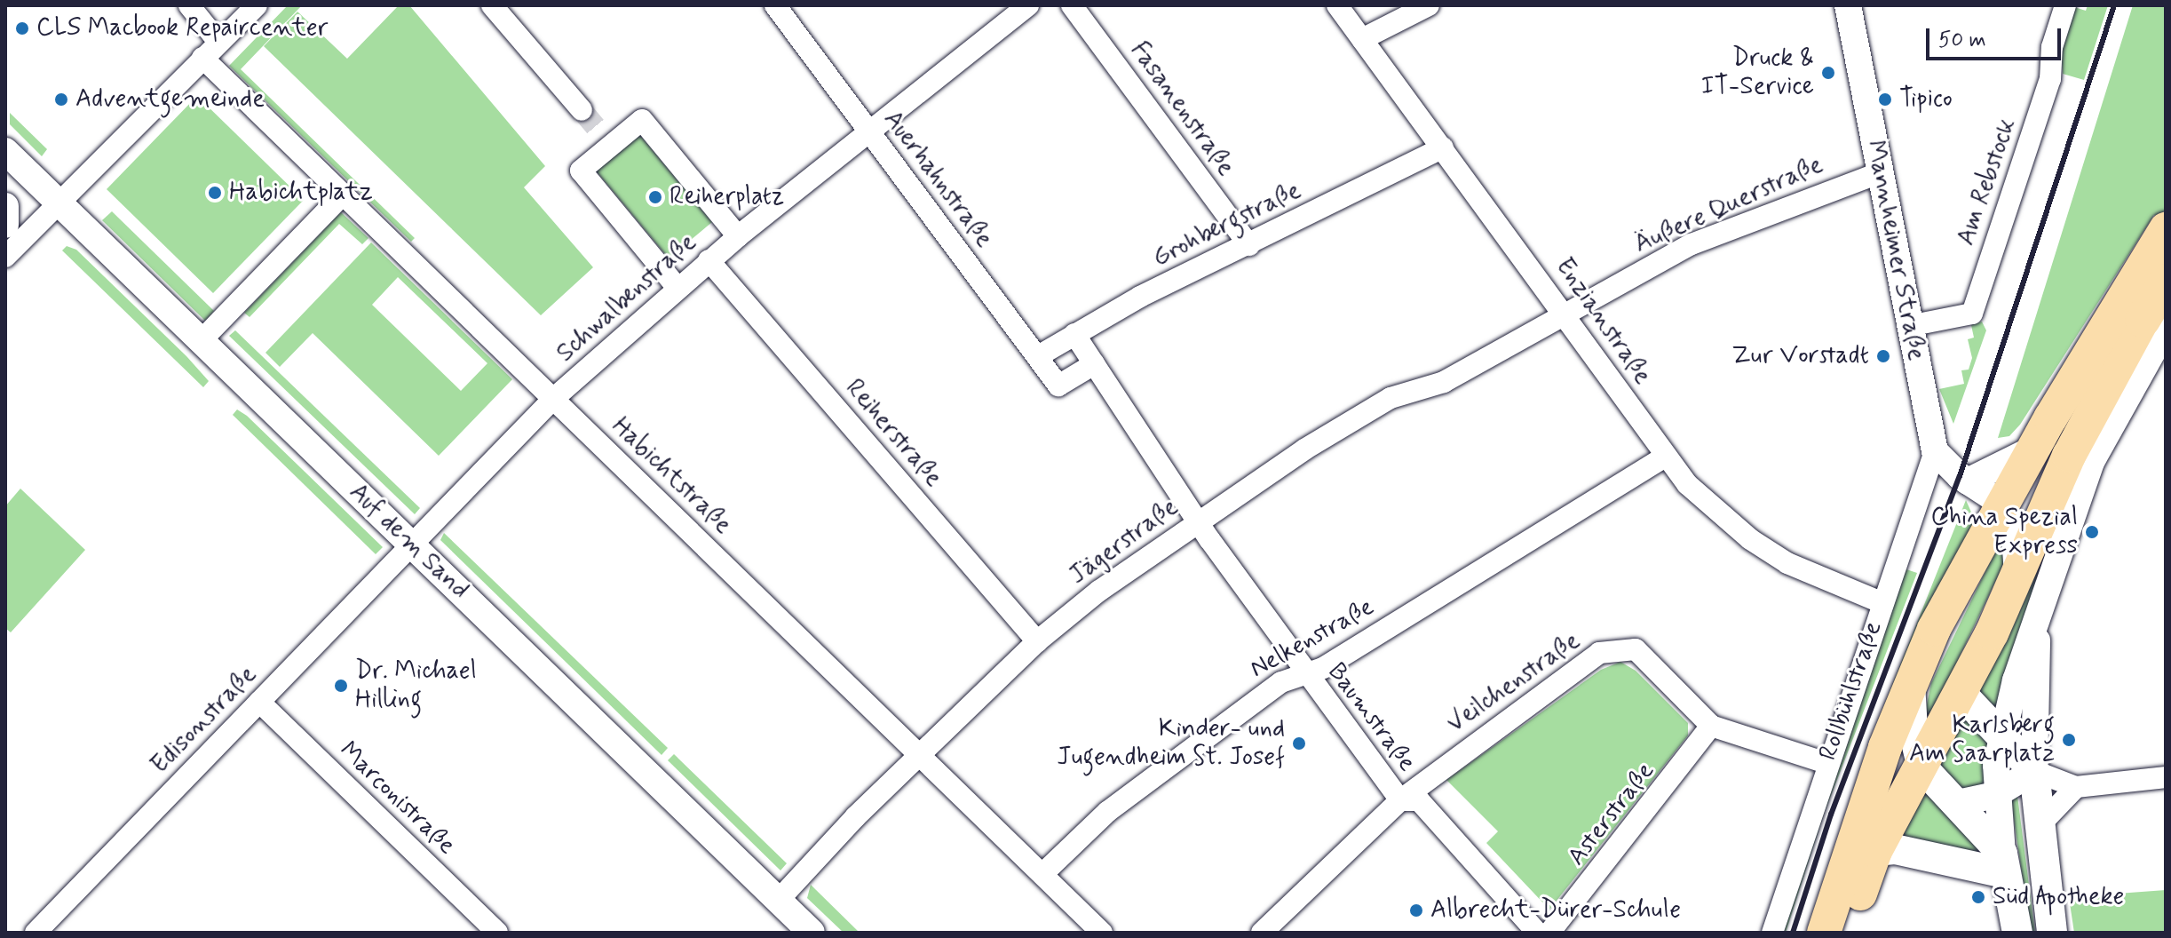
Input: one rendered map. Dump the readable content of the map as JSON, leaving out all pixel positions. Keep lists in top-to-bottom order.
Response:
{
  "streets": {
    "main road": ["Rollbühlstraße"],
    "street": [
      "Fasanenstraße",
      "Auerhahnstraße",
      "Am Rebstock",
      "Äußere Querstraße",
      "Grohbergstraße",
      "Mannheimer Straße",
      "Schwalbenstraße",
      "Enzianstraße",
      "Reiherstraße",
      "Habichtstraße",
      "Auf dem Sand",
      "Jägerstraße",
      "Nelkenstraße",
      "Veilchenstraße",
      "Baumstraße",
      "Edisonstraße",
      "Marconistraße",
      "Asterstraße"
    ]
  },
  "crossings": [
    ["Fasanenstraße", "Grohbergstraße"],
    ["Auerhahnstraße", "Grohbergstraße"],
    ["Auerhahnstraße", "Schwalbenstraße"],
    ["Auerhahnstraße", "Baumstraße"],
    ["Am Rebstock", "Mannheimer Straße"],
    ["Äußere Querstraße", "Mannheimer Straße"],
    ["Äußere Querstraße", "Enzianstraße"],
    ["Äußere Querstraße", "Jägerstraße"],
    ["Grohbergstraße", "Enzianstraße"],
    ["Grohbergstraße", "Baumstraße"],
    ["Mannheimer Straße", "Rollbühlstraße"],
    ["Schwalbenstraße", "Reiherstraße"],
    ["Schwalbenstraße", "Habichtstraße"],
    ["Schwalbenstraße", "Auf dem Sand"],
    ["Schwalbenstraße", "Edisonstraße"],
    ["Enzianstraße", "Jägerstraße"],
    ["Enzianstraße", "Nelkenstraße"],
    ["Enzianstraße", "Rollbühlstraße"],
    ["Reiherstraße", "Jägerstraße"],
    ["Habichtstraße", "Jägerstraße"],
    ["Habichtstraße", "Nelkenstraße"],
    ["Auf dem Sand", "Jägerstraße"],
    ["Auf dem Sand", "Edisonstraße"],
    ["Jägerstraße", "Baumstraße"],
    ["Nelkenstraße", "Baumstraße"],
    ["Veilchenstraße", "Rollbühlstraße"],
    ["Veilchenstraße", "Baumstraße"],
    ["Veilchenstraße", "Asterstraße"],
    ["Edisonstraße", "Marconistraße"]
  ],
  "places": [
    "CLS Macbook Repaircenter",
    "Druck & IT-Service",
    "Adventgemeinde",
    "Tipico",
    "Habichtplatz",
    "Reiherplatz",
    "Zur Vorstadt",
    "China Spezial Express",
    "Dr. Michael Hilling",
    "Karlsberg Am Saarplatz",
    "Kinder- und Jugendheim St. Josef",
    "Süd Apotheke",
    "Albrecht-Dürer-Schule"
  ],
  "scale_bar": "50 m"
}
